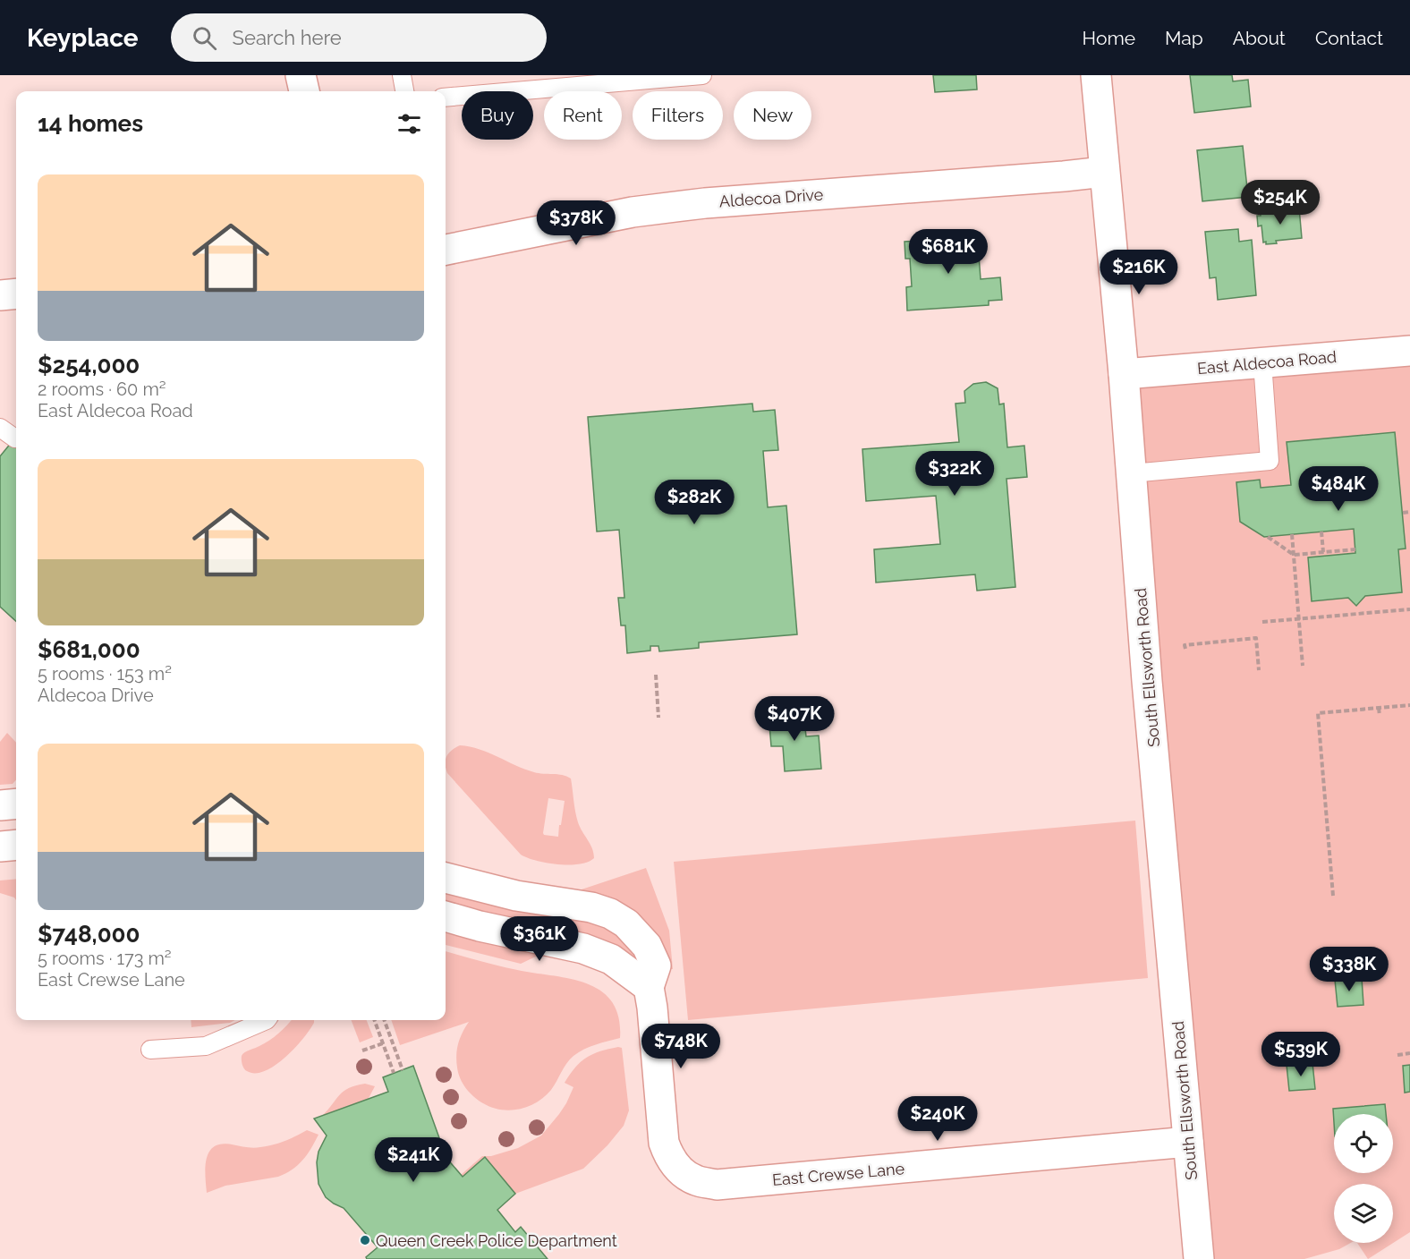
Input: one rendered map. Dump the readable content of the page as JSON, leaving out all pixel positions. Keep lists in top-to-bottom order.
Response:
{
  "streets": {
    "street": [
      "Aldecoa Drive",
      "East Aldecoa Road",
      "South Ellsworth Road",
      "East Crewse Lane"
    ]
  },
  "crossings": [
    ["Aldecoa Drive", "South Ellsworth Road"],
    ["East Aldecoa Road", "South Ellsworth Road"],
    ["South Ellsworth Road", "East Crewse Lane"]
  ],
  "places": ["Queen Creek Police Department"],
  "page": {
    "header": "Keyplace",
    "search": "Search here",
    "nav": [
      "Home",
      "Map",
      "About",
      "Contact"
    ],
    "chip": [
      "Buy",
      "Rent",
      "Filters",
      "New"
    ],
    "heading": "14 homes",
    "list": [
      {
        "name": "$254,000",
        "note": "2 rooms · 60 m² · East Aldecoa Road"
      },
      {
        "name": "$681,000",
        "note": "5 rooms · 153 m² · Aldecoa Drive"
      },
      {
        "name": "$748,000",
        "note": "5 rooms · 173 m² · East Crewse Lane"
      }
    ],
    "price": [
      "$254K",
      "$378K",
      "$681K",
      "$216K",
      "$322K",
      "$484K",
      "$282K",
      "$407K",
      "$361K",
      "$338K",
      "$748K",
      "$539K",
      "$240K",
      "$241K"
    ]
  }
}
